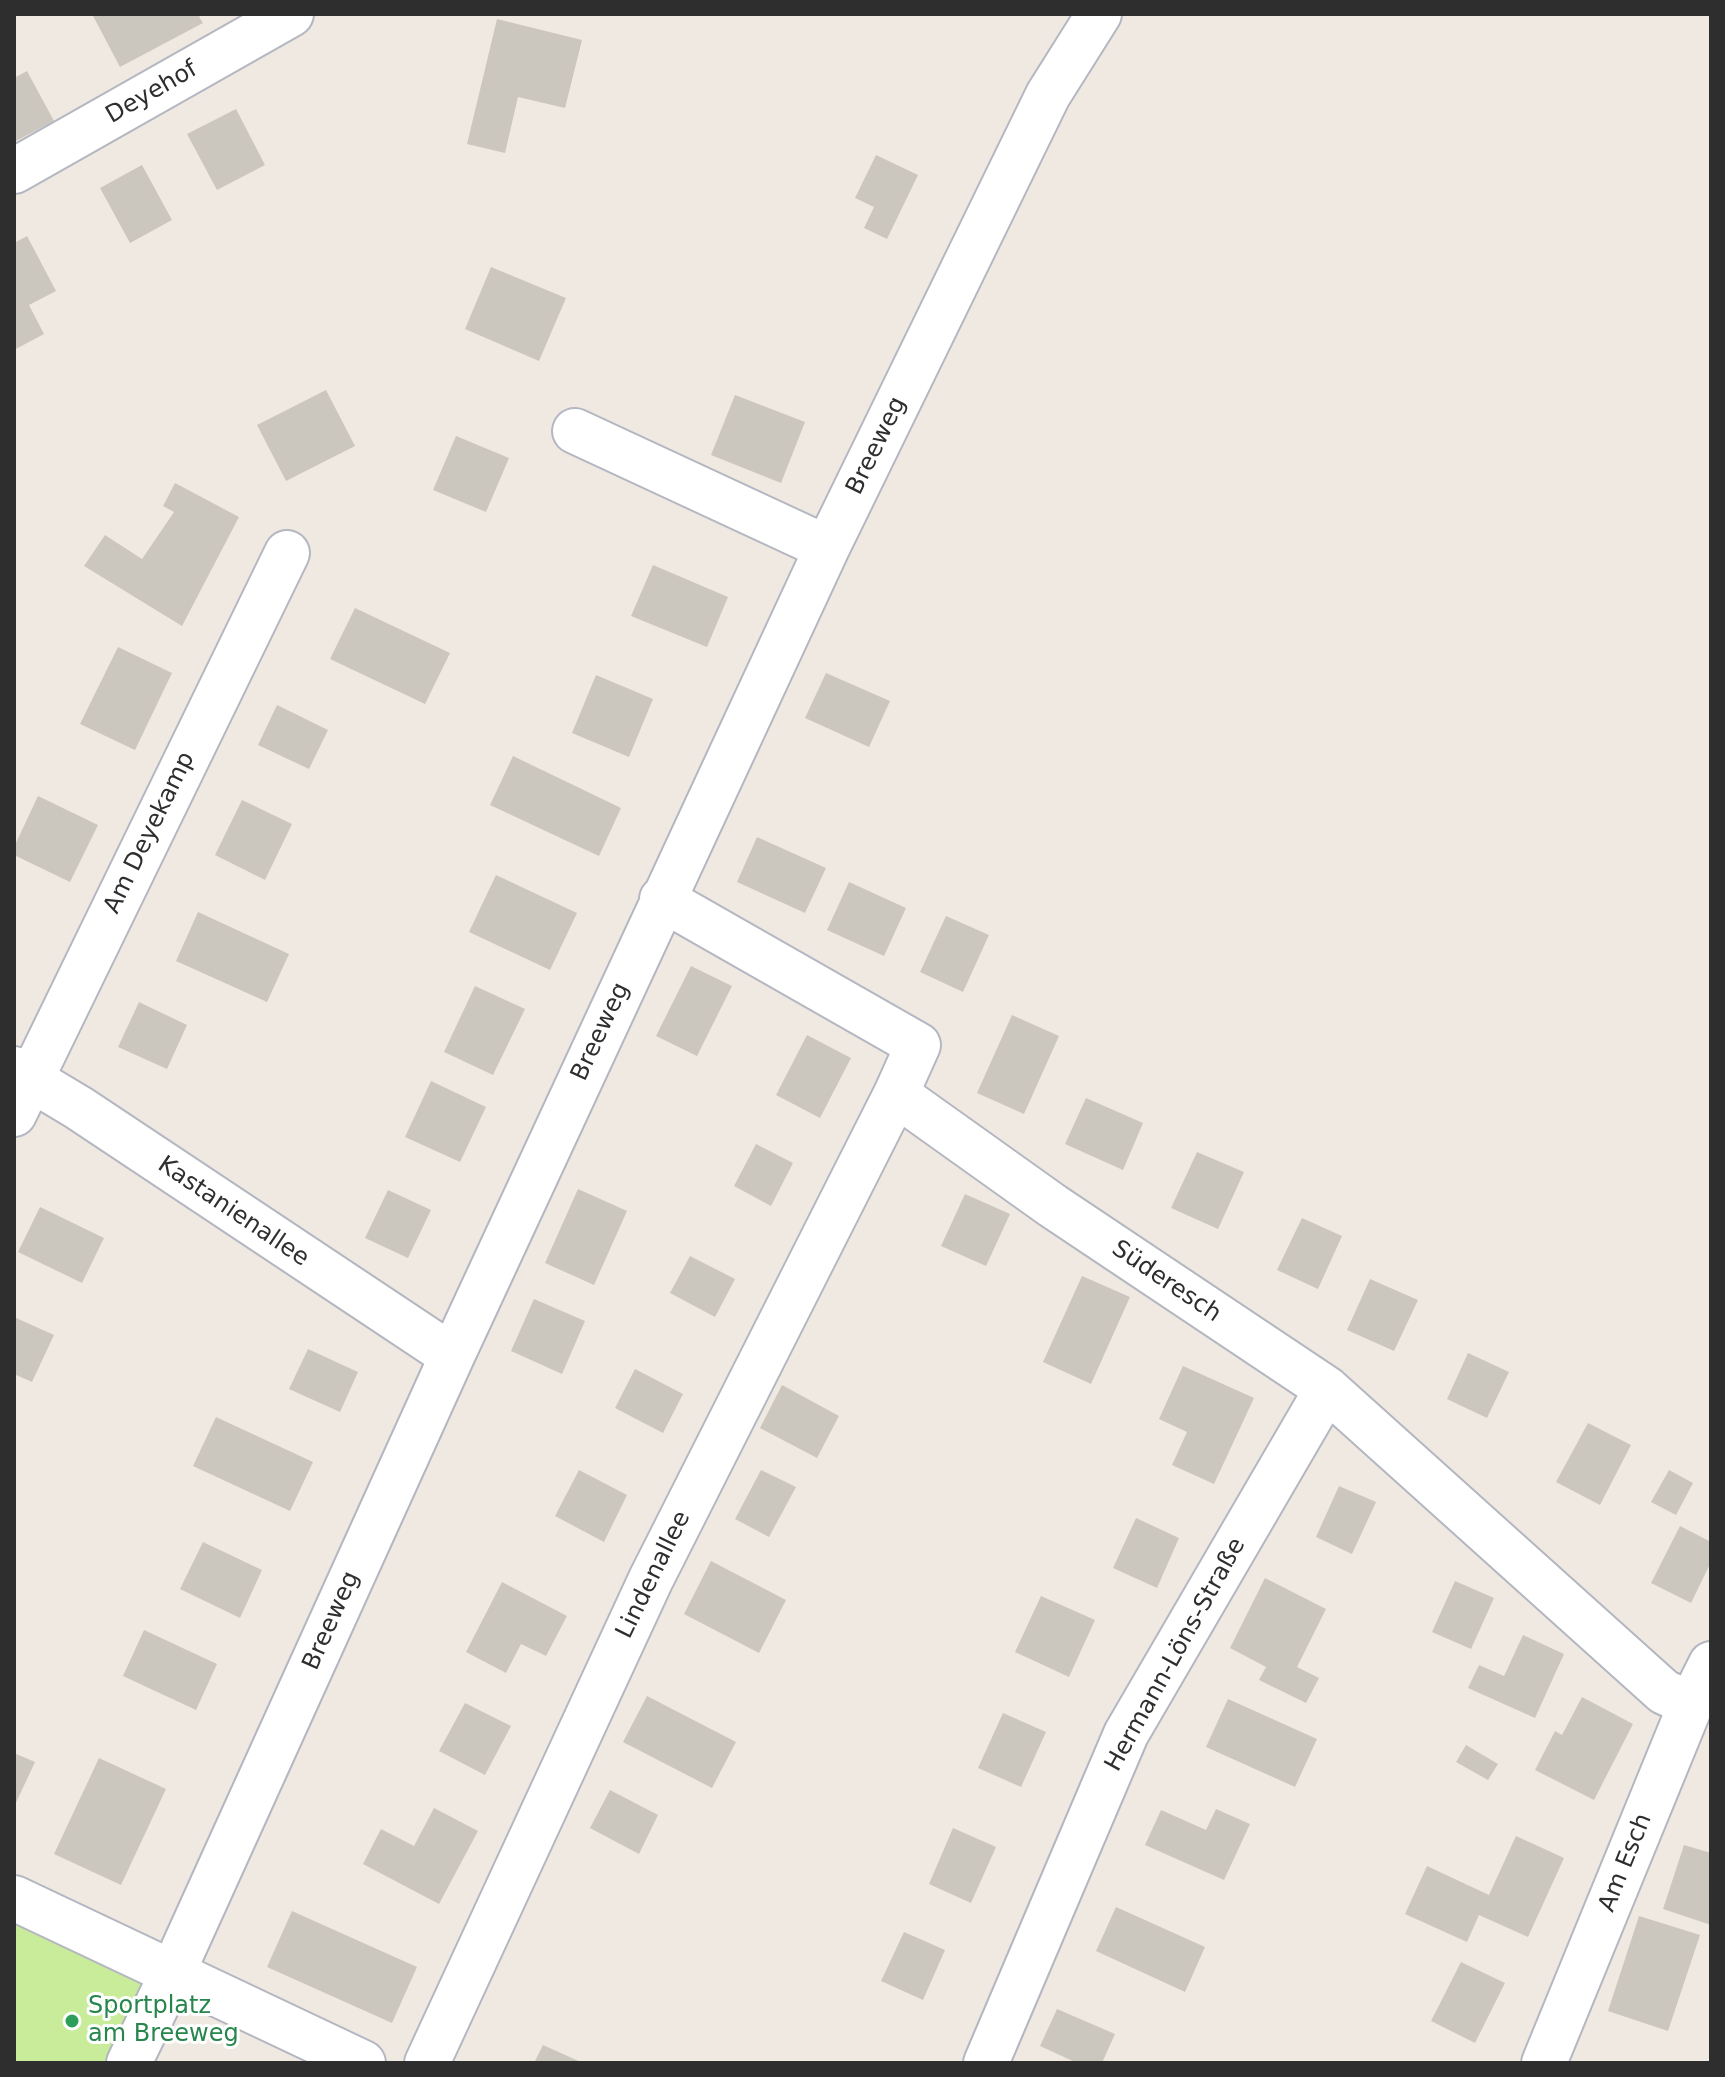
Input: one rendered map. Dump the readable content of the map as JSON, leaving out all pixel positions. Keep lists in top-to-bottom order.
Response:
{
  "streets": {
    "street": [
      "Deyehof",
      "Breeweg",
      "Am Deyekamp",
      "Kastanienallee",
      "Süderesch",
      "Lindenallee",
      "Hermann-Löns-Straße",
      "Am Esch"
    ]
  },
  "crossings": [
    ["Breeweg", "Kastanienallee"],
    ["Am Deyekamp", "Kastanienallee"],
    ["Süderesch", "Lindenallee"],
    ["Süderesch", "Hermann-Löns-Straße"],
    ["Süderesch", "Am Esch"]
  ],
  "places": ["Sportplatz am Breeweg"]
}
